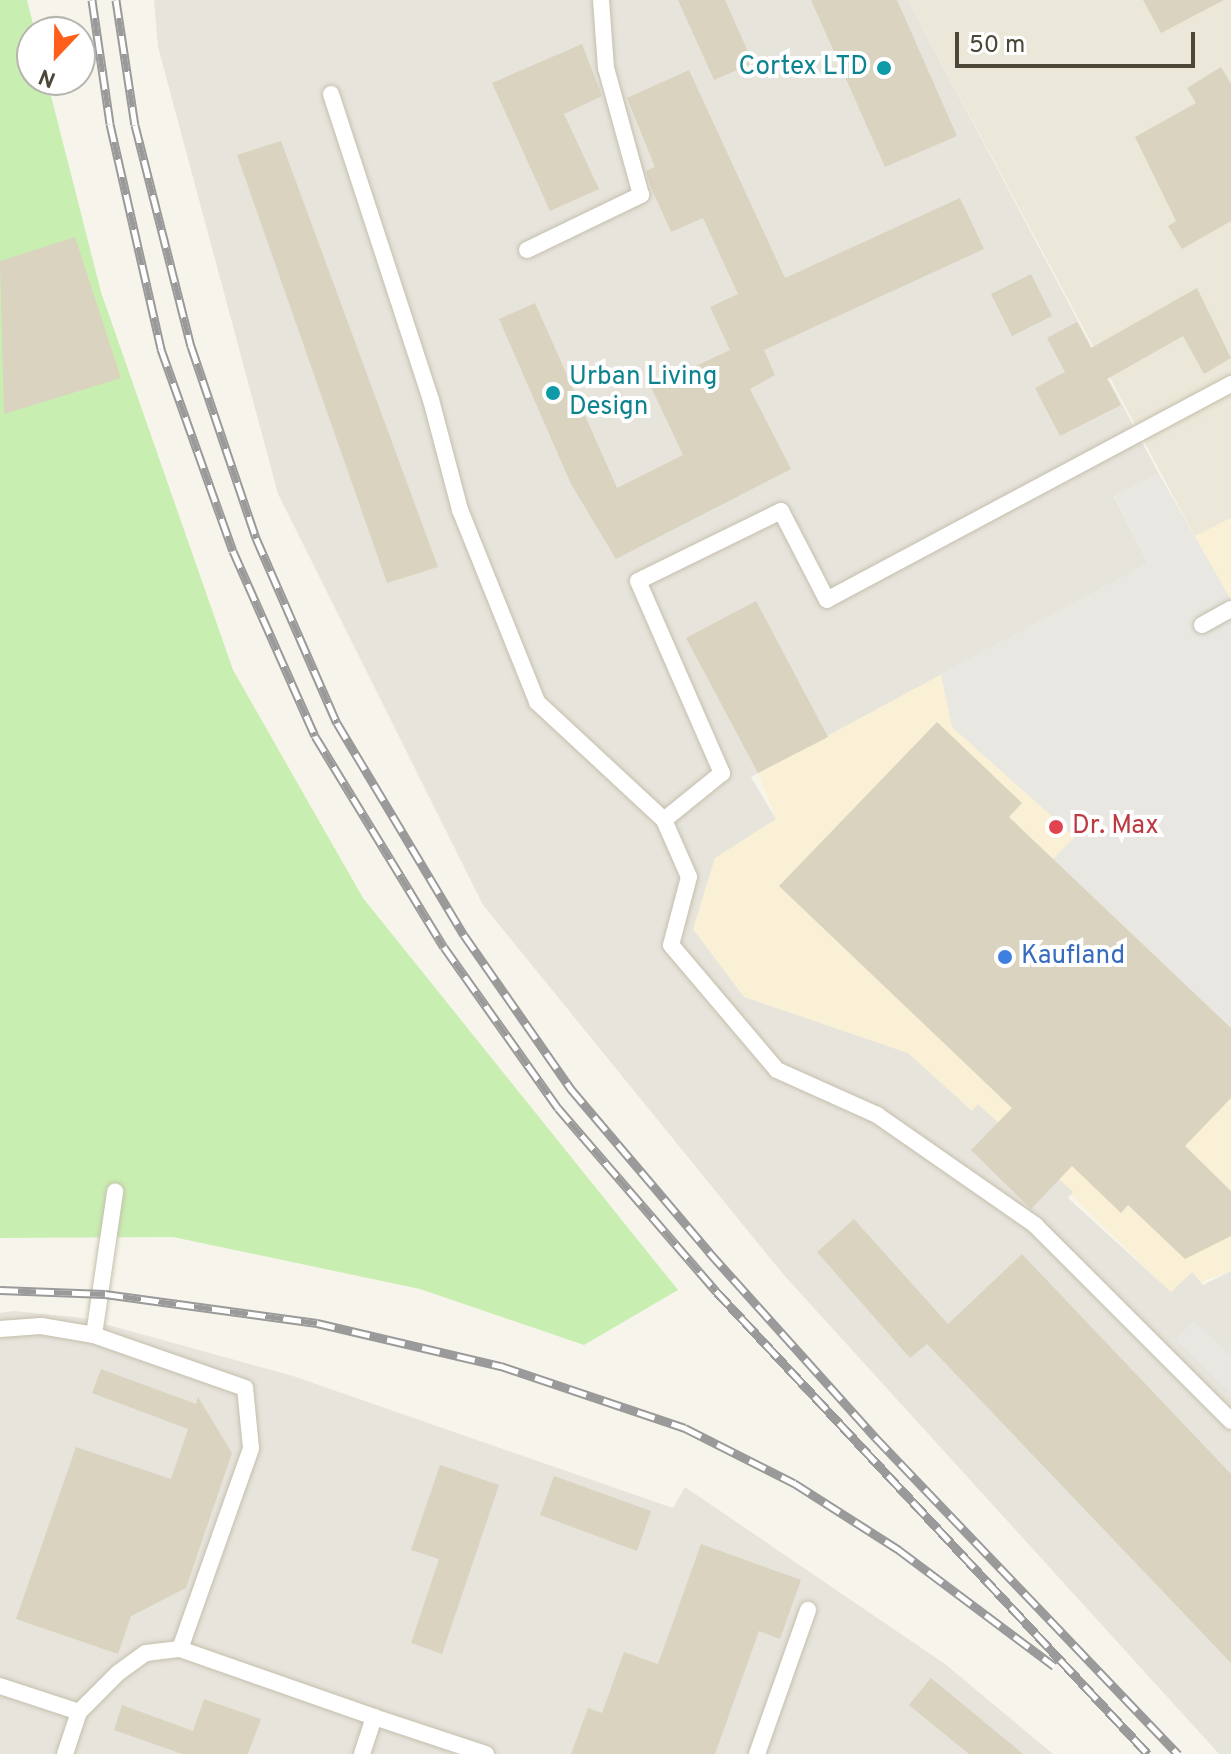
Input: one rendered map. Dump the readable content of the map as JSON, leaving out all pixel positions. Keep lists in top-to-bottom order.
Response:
{
  "places": [
    "Cortex LTD",
    "Urban Living Design",
    "Dr. Max",
    "Kaufland"
  ],
  "scale_bar": "50 m",
  "north": "bottom"
}
